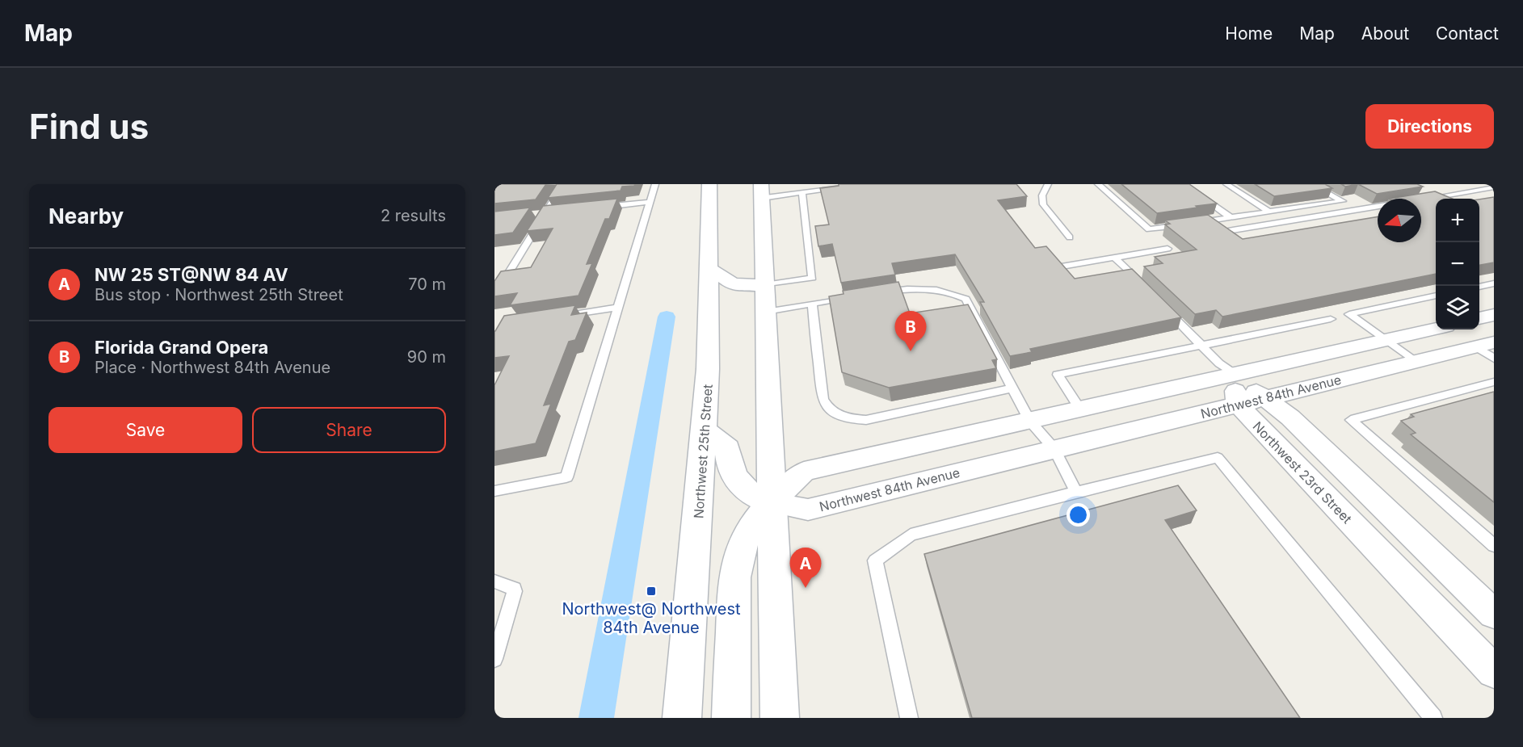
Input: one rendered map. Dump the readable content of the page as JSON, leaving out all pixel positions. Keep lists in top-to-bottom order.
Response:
{
  "streets": {
    "main road": ["Northwest 25th Street"],
    "street": ["Northwest 84th Avenue", "Northwest 23rd Street"]
  },
  "crossings": [
    ["Northwest 84th Avenue", "Northwest 23rd Street"]
  ],
  "places": {
    "transit": ["Northwest@ Northwest 84th Avenue"]
  },
  "north": "left",
  "page": {
    "header": "Map",
    "nav": [
      "Home",
      "Map",
      "About",
      "Contact"
    ],
    "buttons": [
      "Directions",
      ["Save", "Share"]
    ],
    "title": "Find us",
    "heading": ["Nearby", "2 results"],
    "map_buttons": ["+", "−"],
    "list": [
      {
        "mark": "A",
        "name": "NW 25 ST@NW 84 AV",
        "note": "Bus stop · Northwest 25th Street",
        "value": "70 m"
      },
      {
        "mark": "B",
        "name": "Florida Grand Opera",
        "note": "Place · Northwest 84th Avenue",
        "value": "90 m"
      }
    ],
    "pins": ["B", "A"]
  }
}
